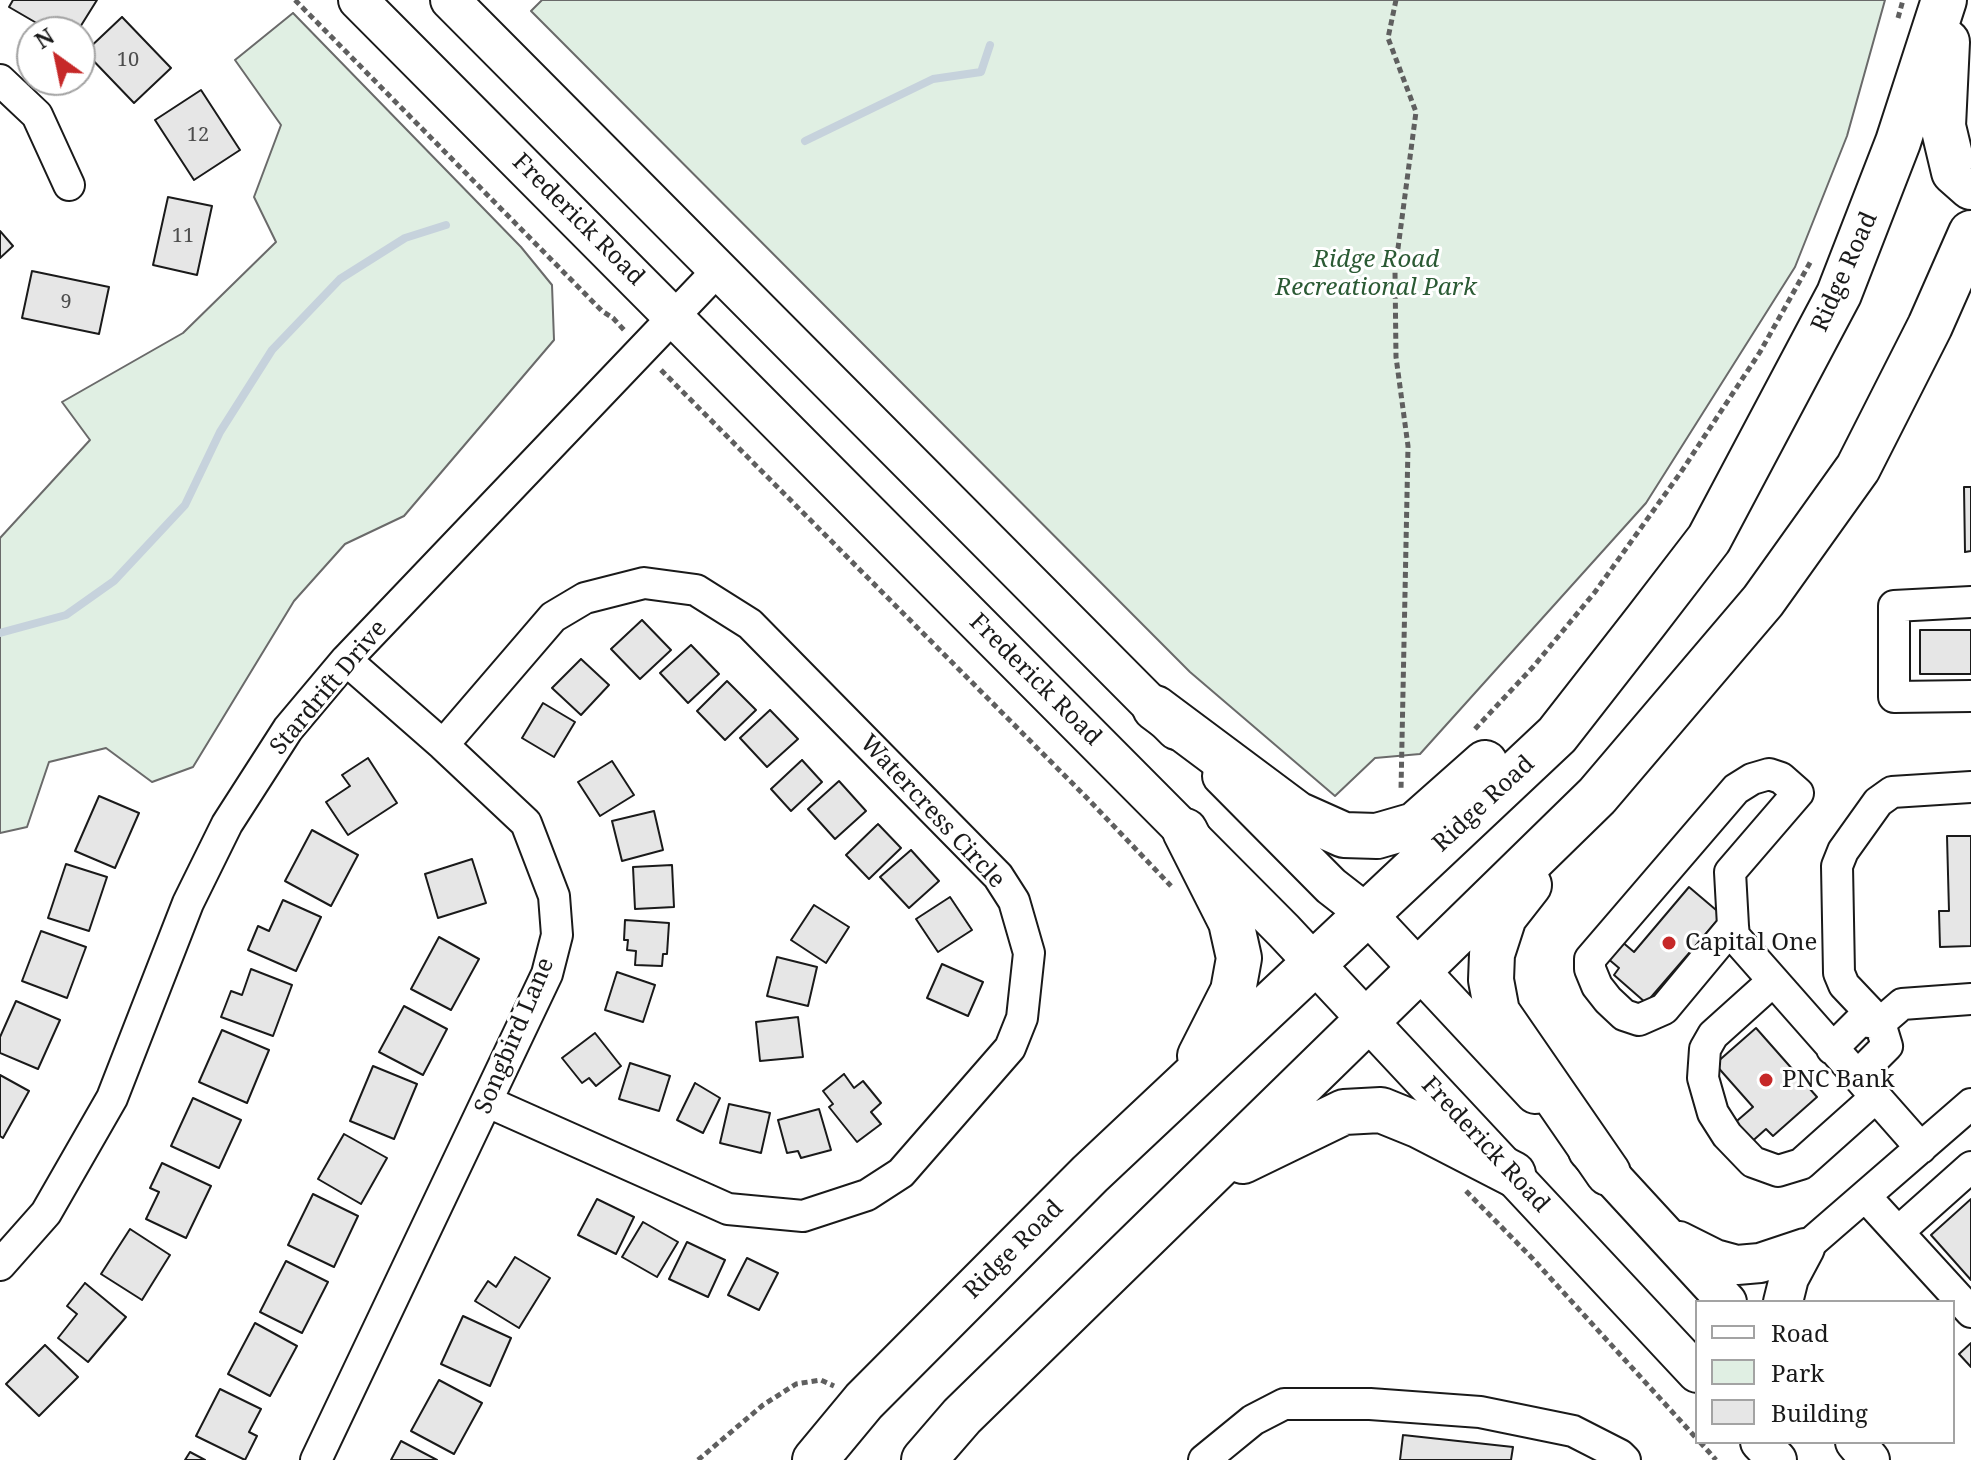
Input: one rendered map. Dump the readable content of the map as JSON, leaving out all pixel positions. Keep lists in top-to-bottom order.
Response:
{
  "streets": {
    "highway": ["Ridge Road"],
    "main road": ["Frederick Road"],
    "street": ["Stardrift Drive", "Watercress Circle", "Songbird Lane"]
  },
  "crossings": [
    ["Frederick Road", "Ridge Road"],
    ["Frederick Road", "Stardrift Drive"],
    ["Stardrift Drive", "Songbird Lane"],
    ["Watercress Circle", "Songbird Lane"]
  ],
  "parks": ["Ridge Road Recreational Park"],
  "places": ["Capital One", "PNC Bank"],
  "house_numbers": [
    "10",
    "12",
    "11",
    "9"
  ],
  "legend": ["Road", "Park", "Building"],
  "north": "top left"
}
